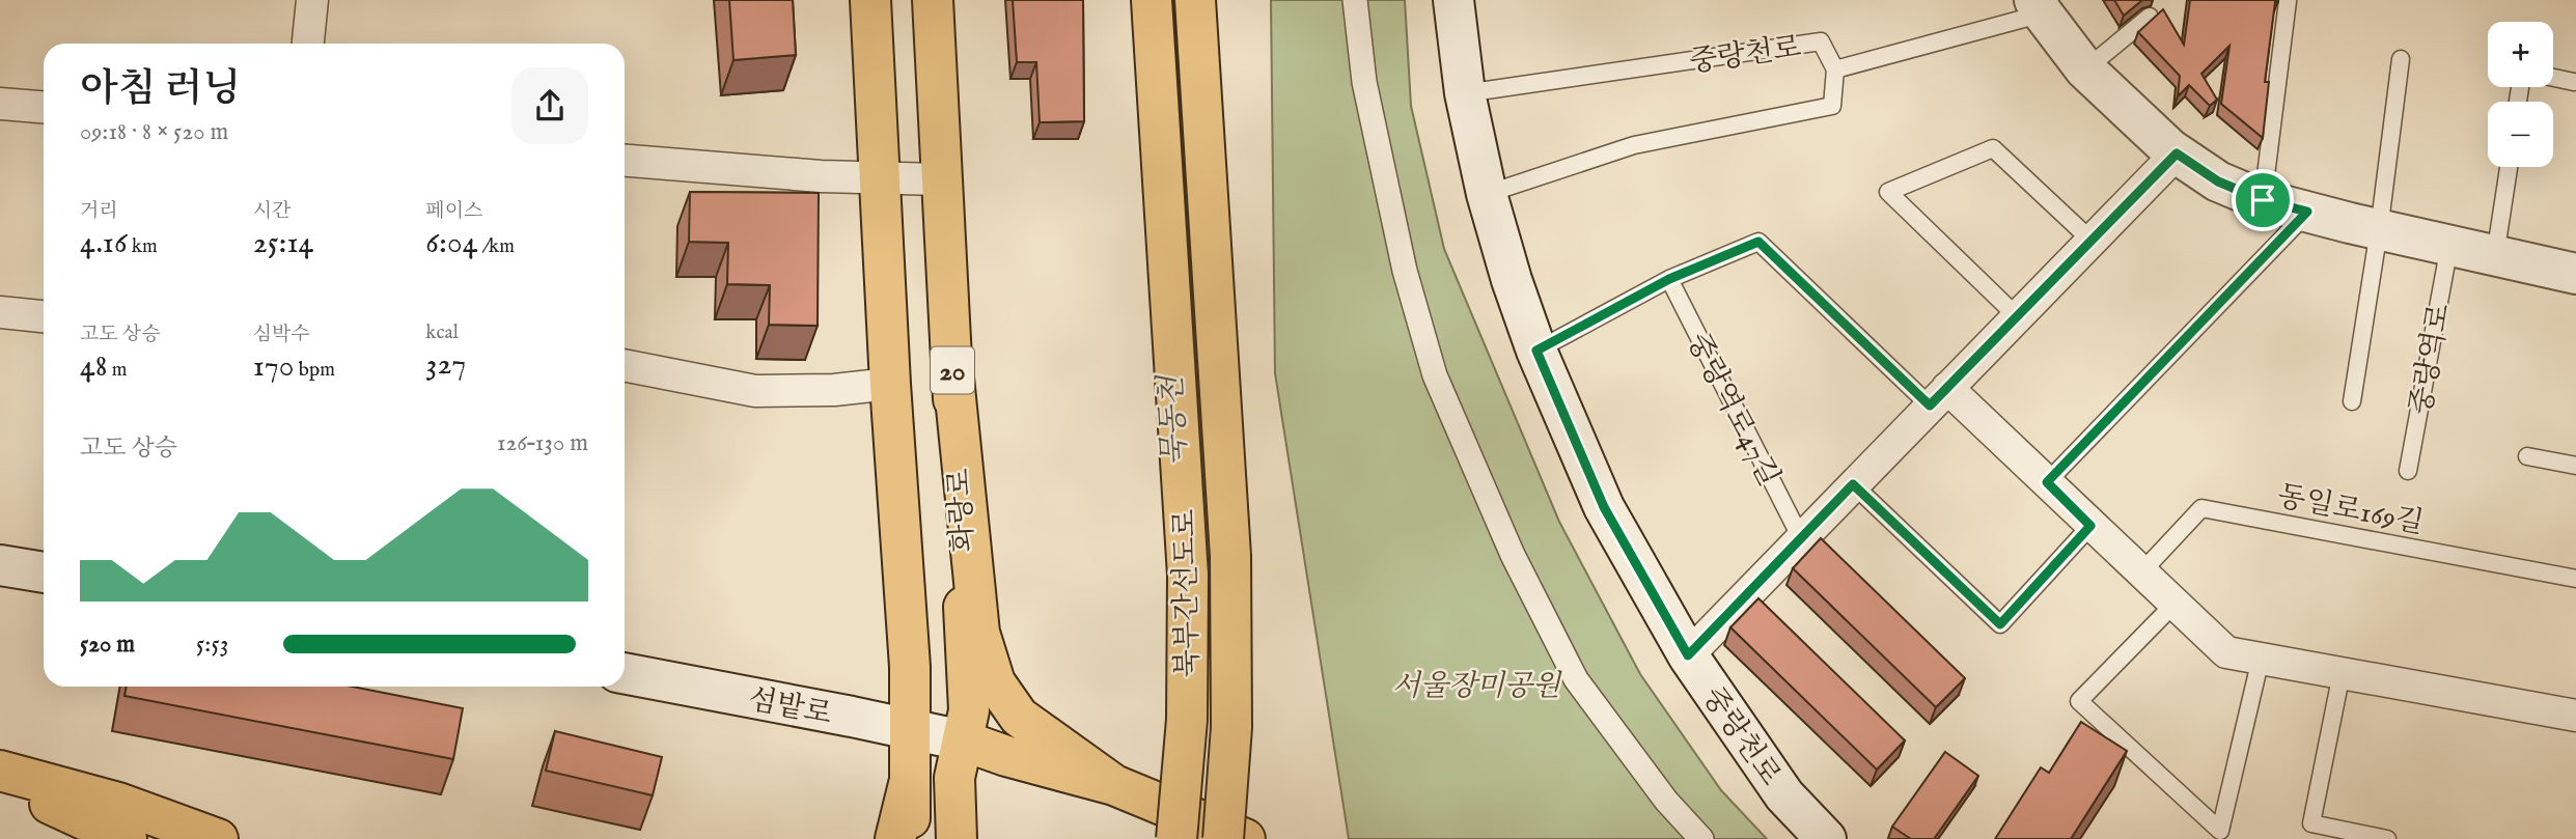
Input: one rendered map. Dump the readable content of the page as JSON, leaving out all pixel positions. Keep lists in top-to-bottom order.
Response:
{
  "streets": {
    "main road": [
      "중랑천로",
      "20",
      "화랑로",
      "북부간선도로",
      "섬밭로"
    ],
    "lane": ["중랑역로", "중랑역로47길", "동일로169길"]
  },
  "crossings": [
    ["화랑로", "섬밭로"]
  ],
  "water": ["묵동천"],
  "parks": ["서울장미공원"],
  "page": {
    "map_buttons": ["+", "−"],
    "heading": ["아침 러닝", "09:18 · 8 × 520 m"],
    "stats": [
      ["거리", "4.16 km"],
      ["시간", "25:14"],
      ["페이스", "6:04 /km"],
      ["고도 상승", "48 m"],
      ["심박수", "170 bpm"],
      ["kcal", "327"]
    ],
    "chart": ["고도 상승", "126–130 m"],
    "list": [
      {
        "name": "520 m",
        "note": "5:53"
      }
    ]
  }
}
